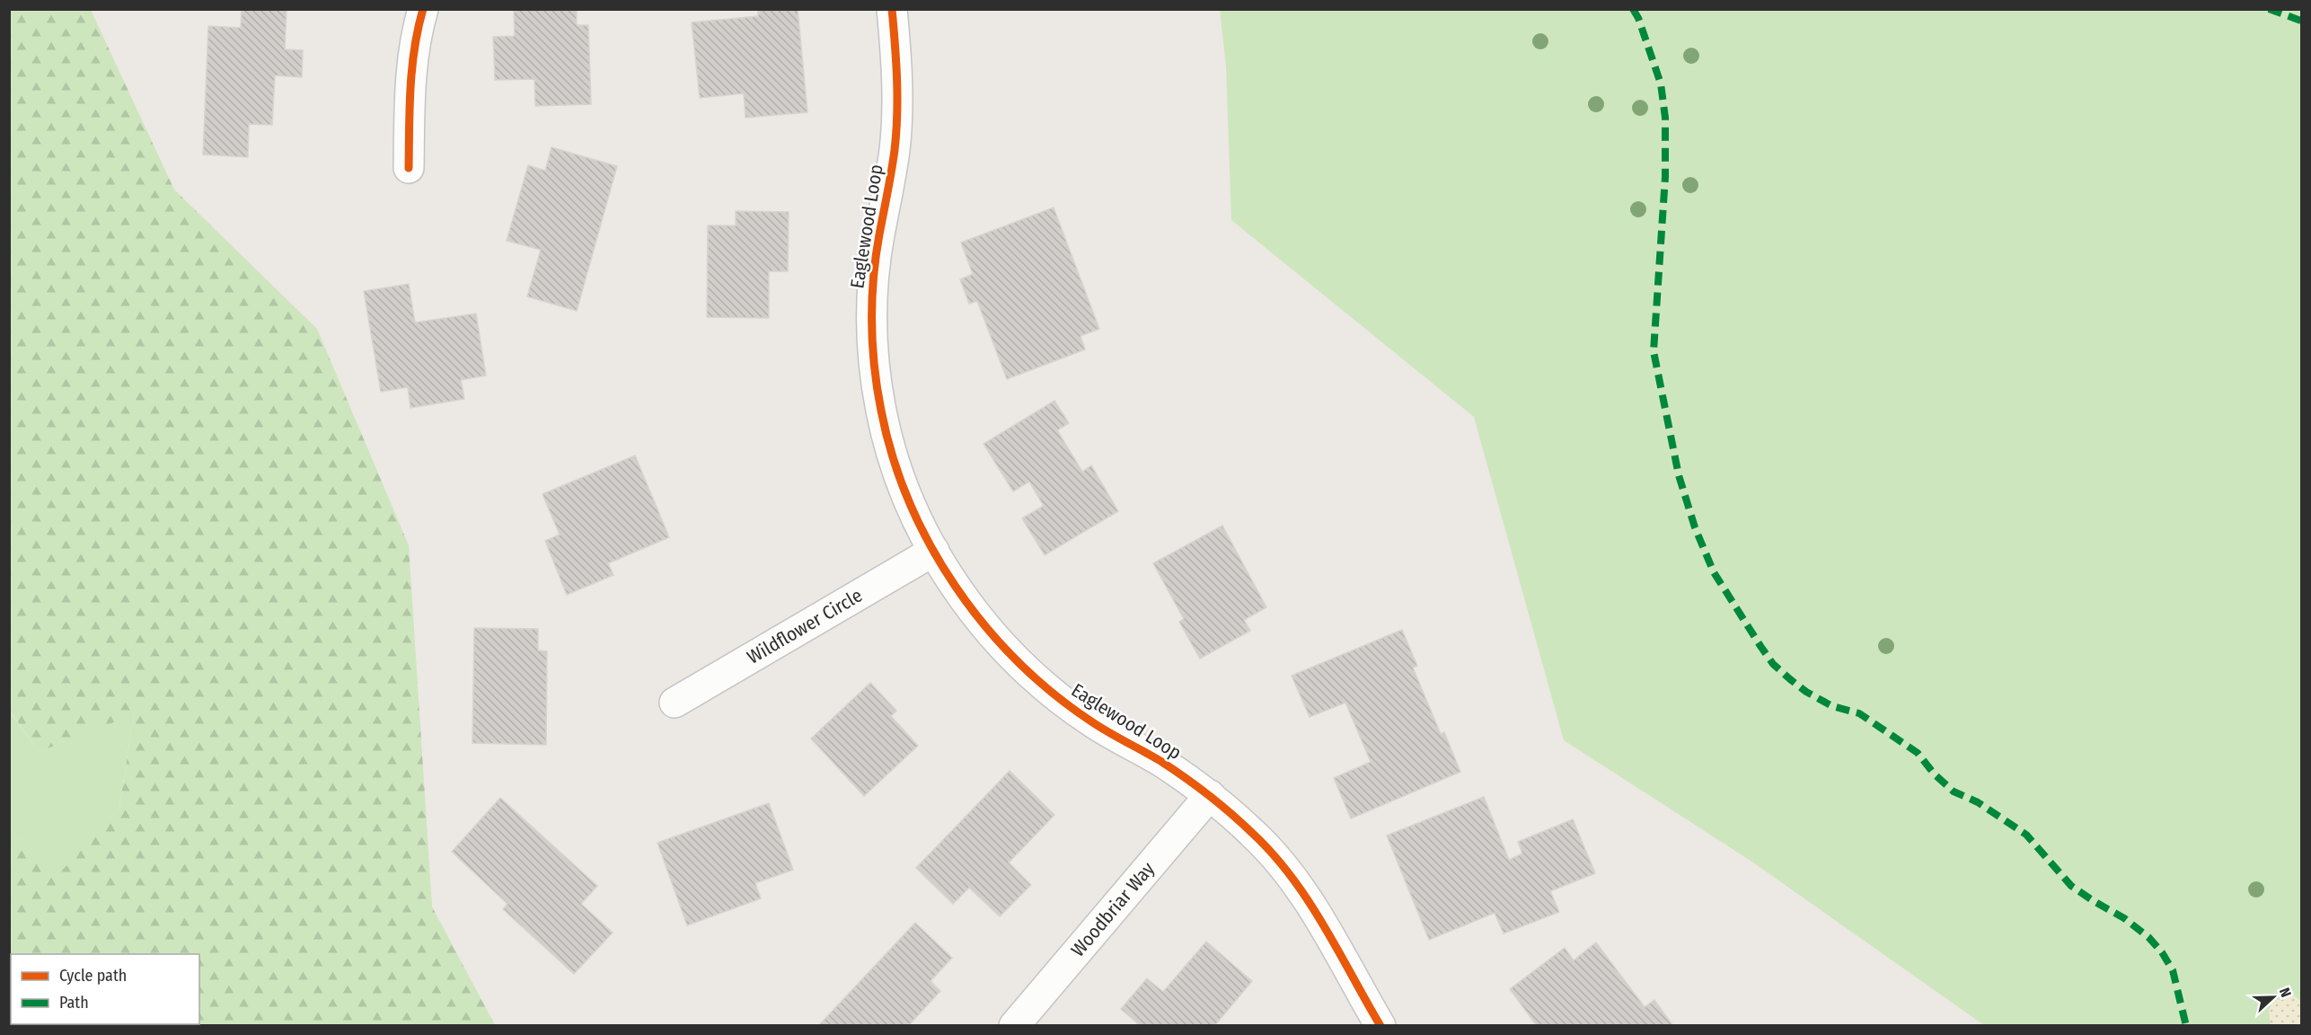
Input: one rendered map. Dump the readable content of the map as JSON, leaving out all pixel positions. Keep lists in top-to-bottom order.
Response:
{
  "streets": {
    "street": ["Eaglewood Loop", "Wildflower Circle", "Woodbriar Way"]
  },
  "crossings": [
    ["Eaglewood Loop", "Wildflower Circle"],
    ["Eaglewood Loop", "Woodbriar Way"]
  ],
  "legend": ["Cycle path", "Path"],
  "north": "right"
}
